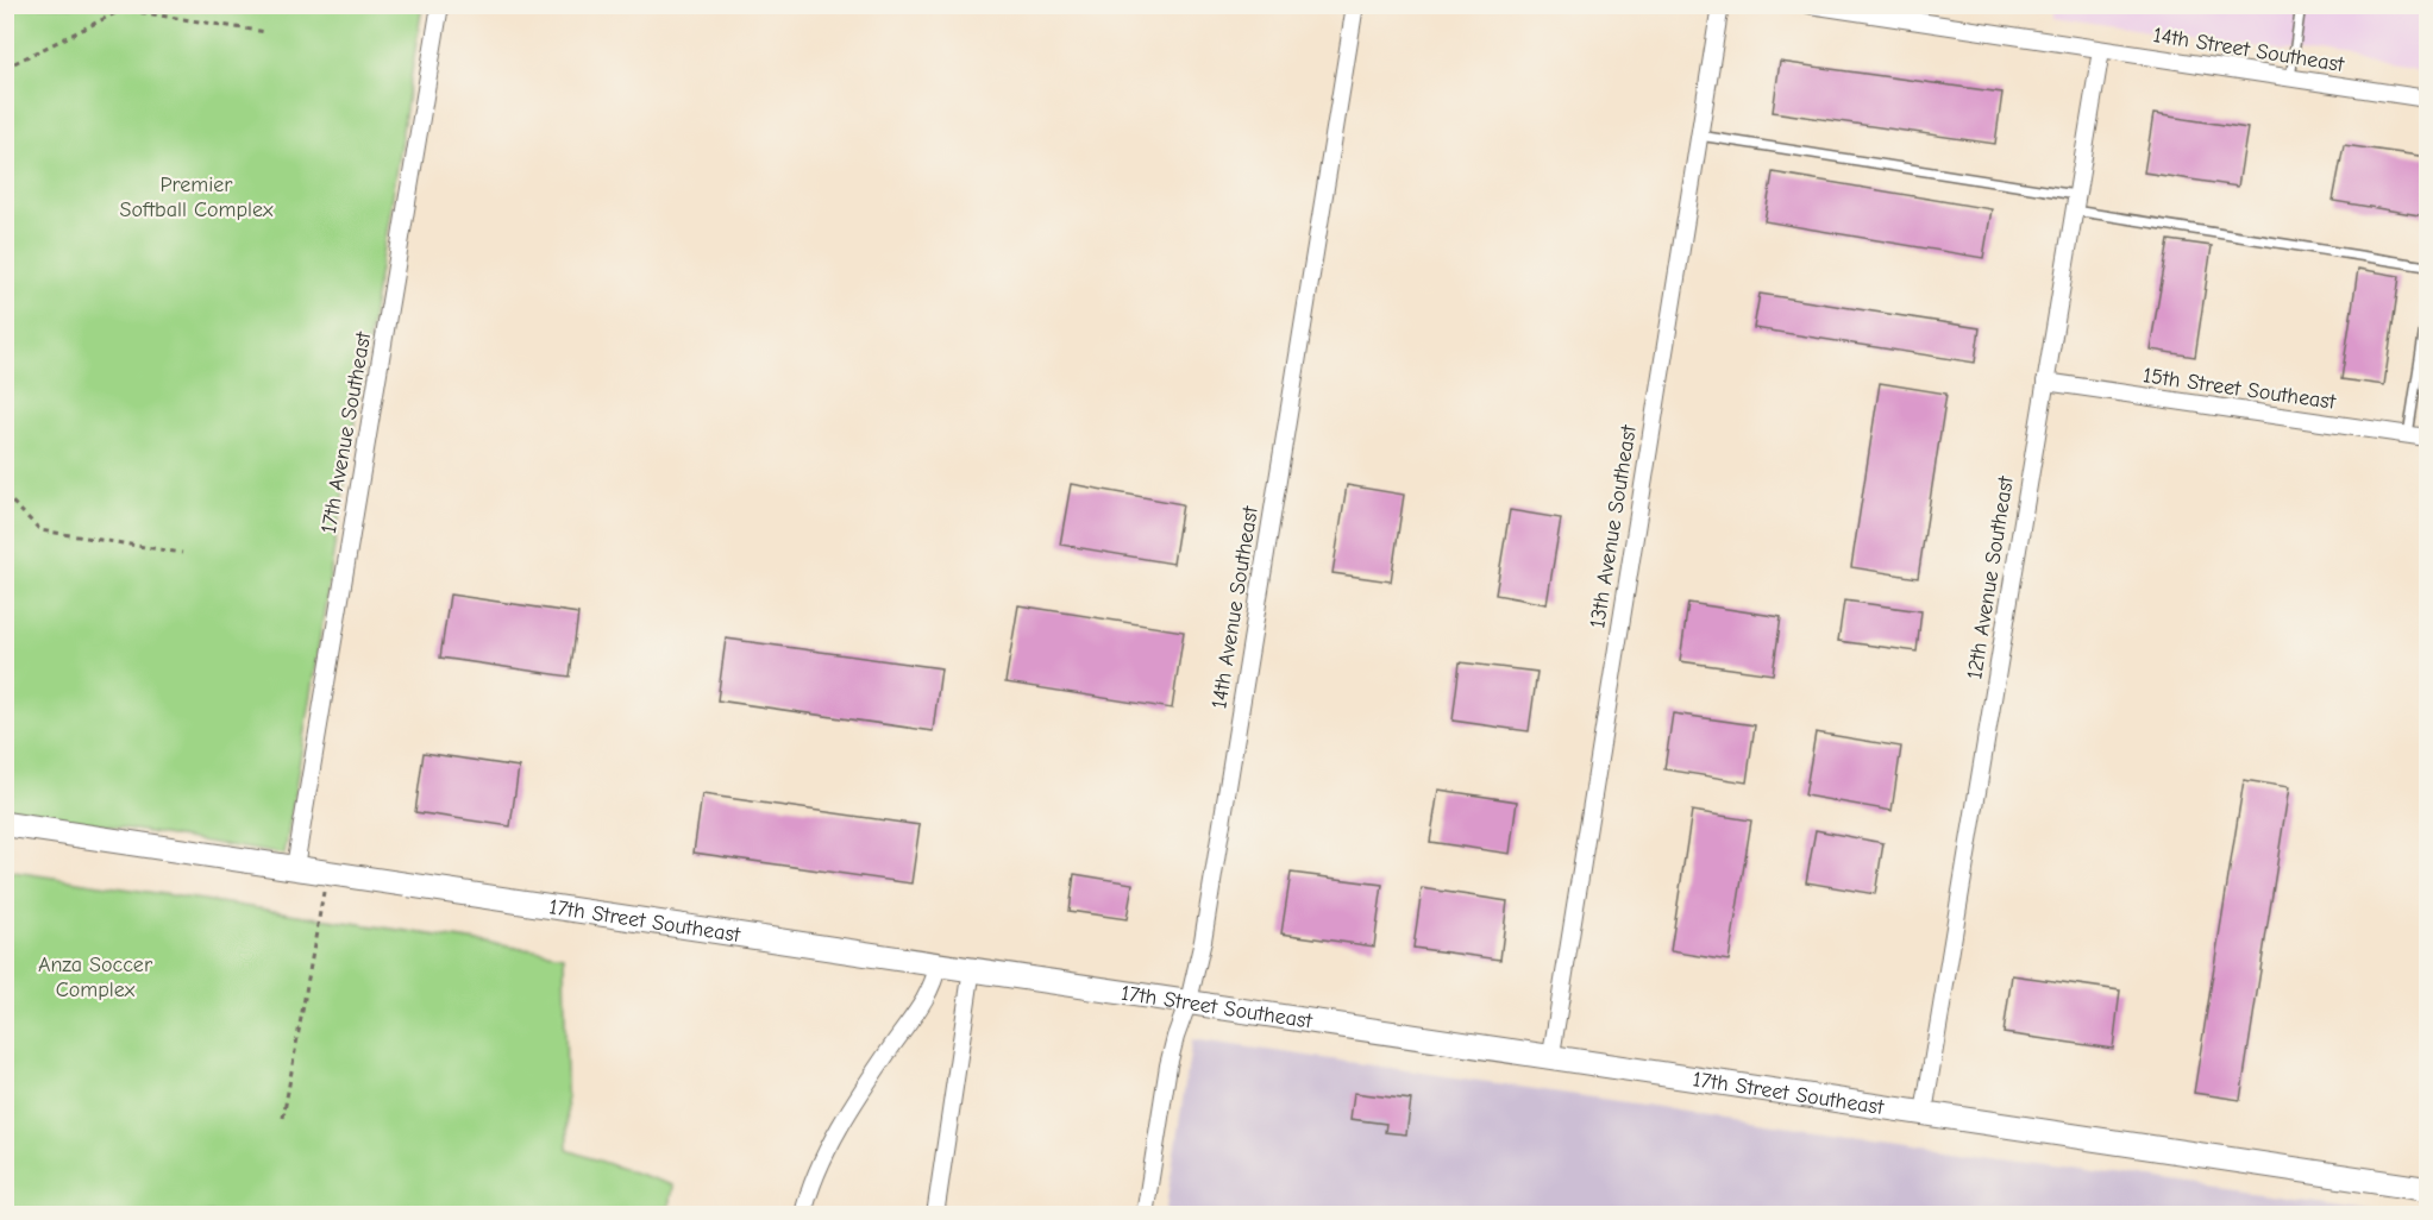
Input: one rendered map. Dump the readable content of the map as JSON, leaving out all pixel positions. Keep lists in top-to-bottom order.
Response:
{
  "streets": {
    "street": [
      "14th Street Southeast",
      "15th Street Southeast",
      "17th Avenue Southeast",
      "13th Avenue Southeast",
      "12th Avenue Southeast",
      "14th Avenue Southeast",
      "17th Street Southeast"
    ]
  },
  "crossings": [
    ["14th Street Southeast", "12th Avenue Southeast"],
    ["15th Street Southeast", "12th Avenue Southeast"],
    ["17th Avenue Southeast", "17th Street Southeast"],
    ["13th Avenue Southeast", "17th Street Southeast"],
    ["12th Avenue Southeast", "17th Street Southeast"],
    ["14th Avenue Southeast", "17th Street Southeast"]
  ],
  "parks": ["Premier Softball Complex", "Anza Soccer Complex"]
}
